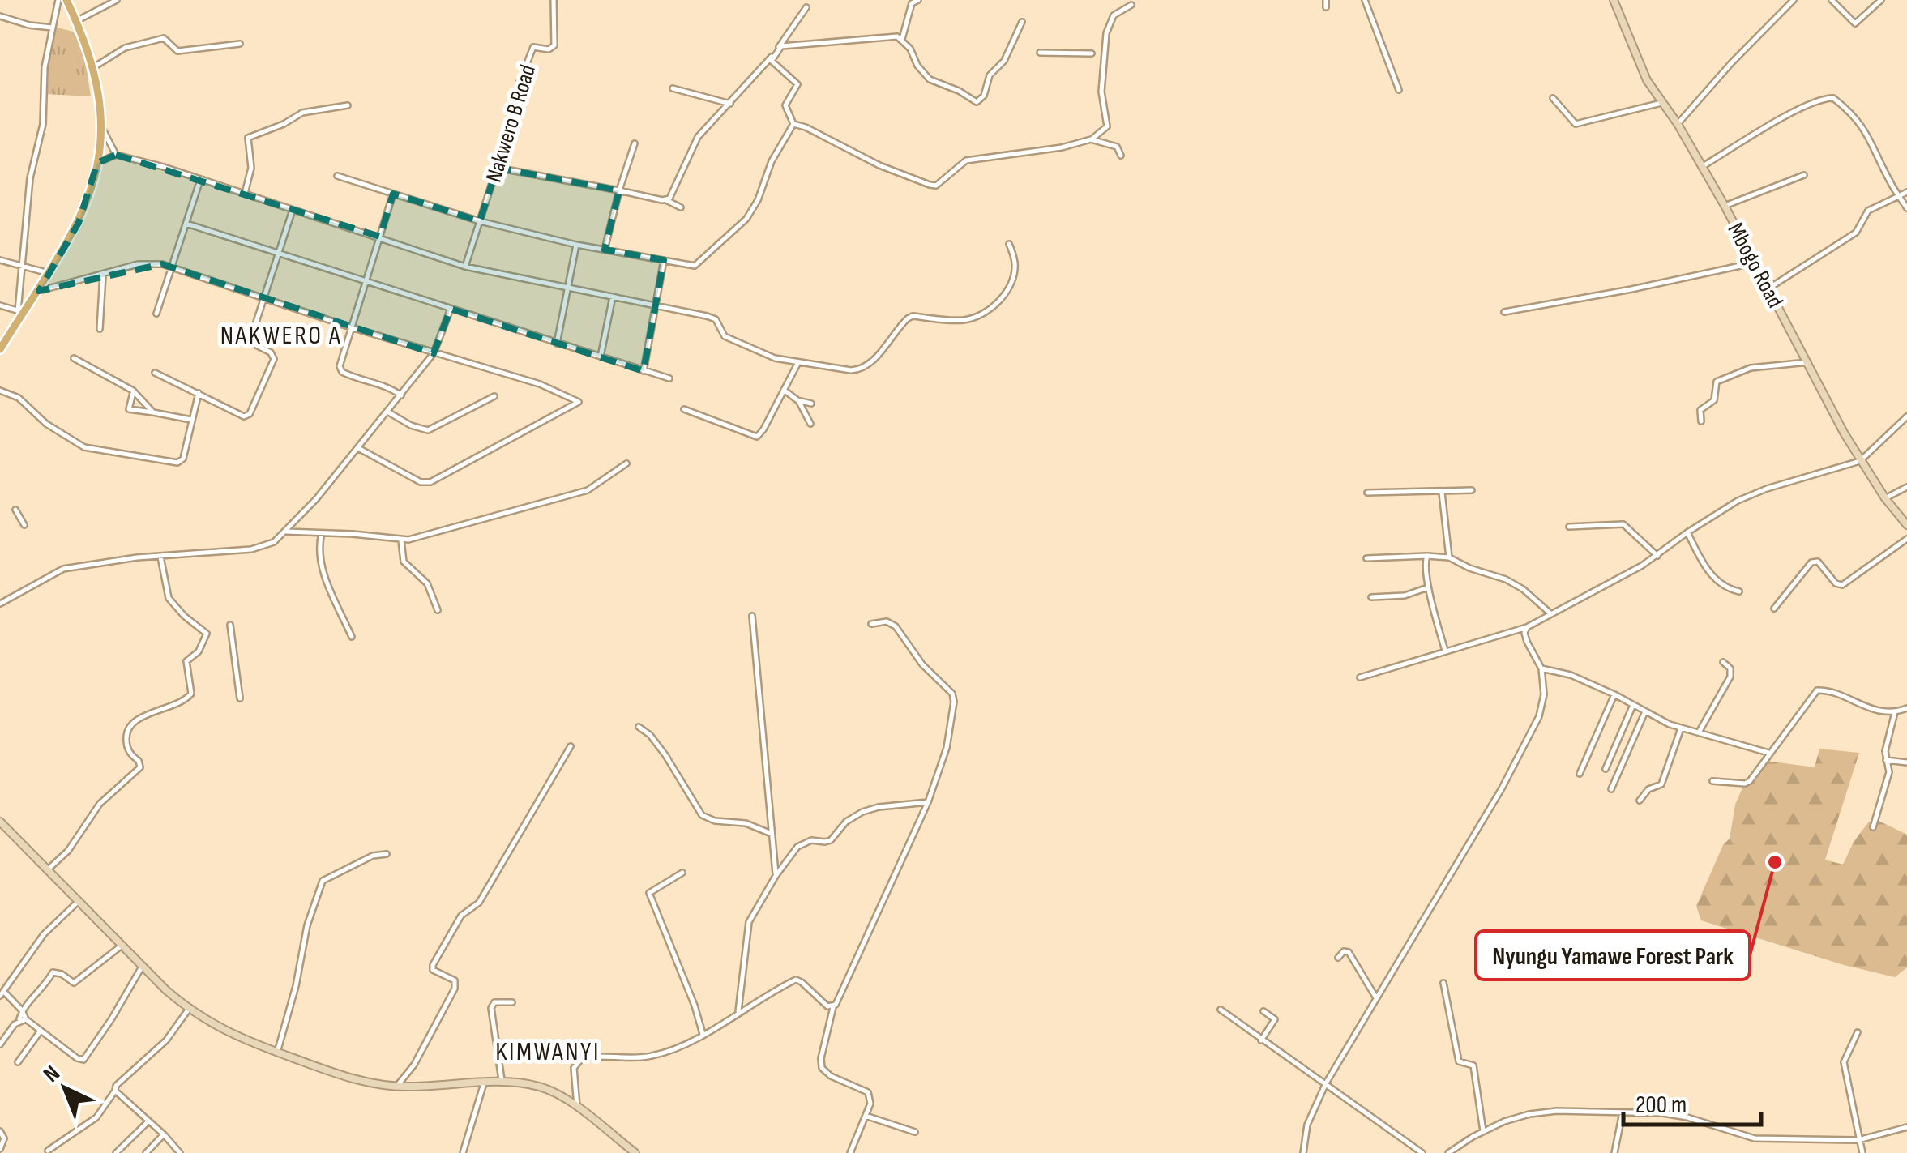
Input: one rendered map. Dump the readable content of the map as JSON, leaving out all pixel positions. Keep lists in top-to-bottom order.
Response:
{
  "streets": {
    "street": ["Nakwero B Road", "Mbogo Road"]
  },
  "districts": ["NAKWERO A", "KIMWANYI"],
  "places": ["Nyungu Yamawe Forest Park"],
  "scale_bar": "200 m",
  "north": "top left"
}
